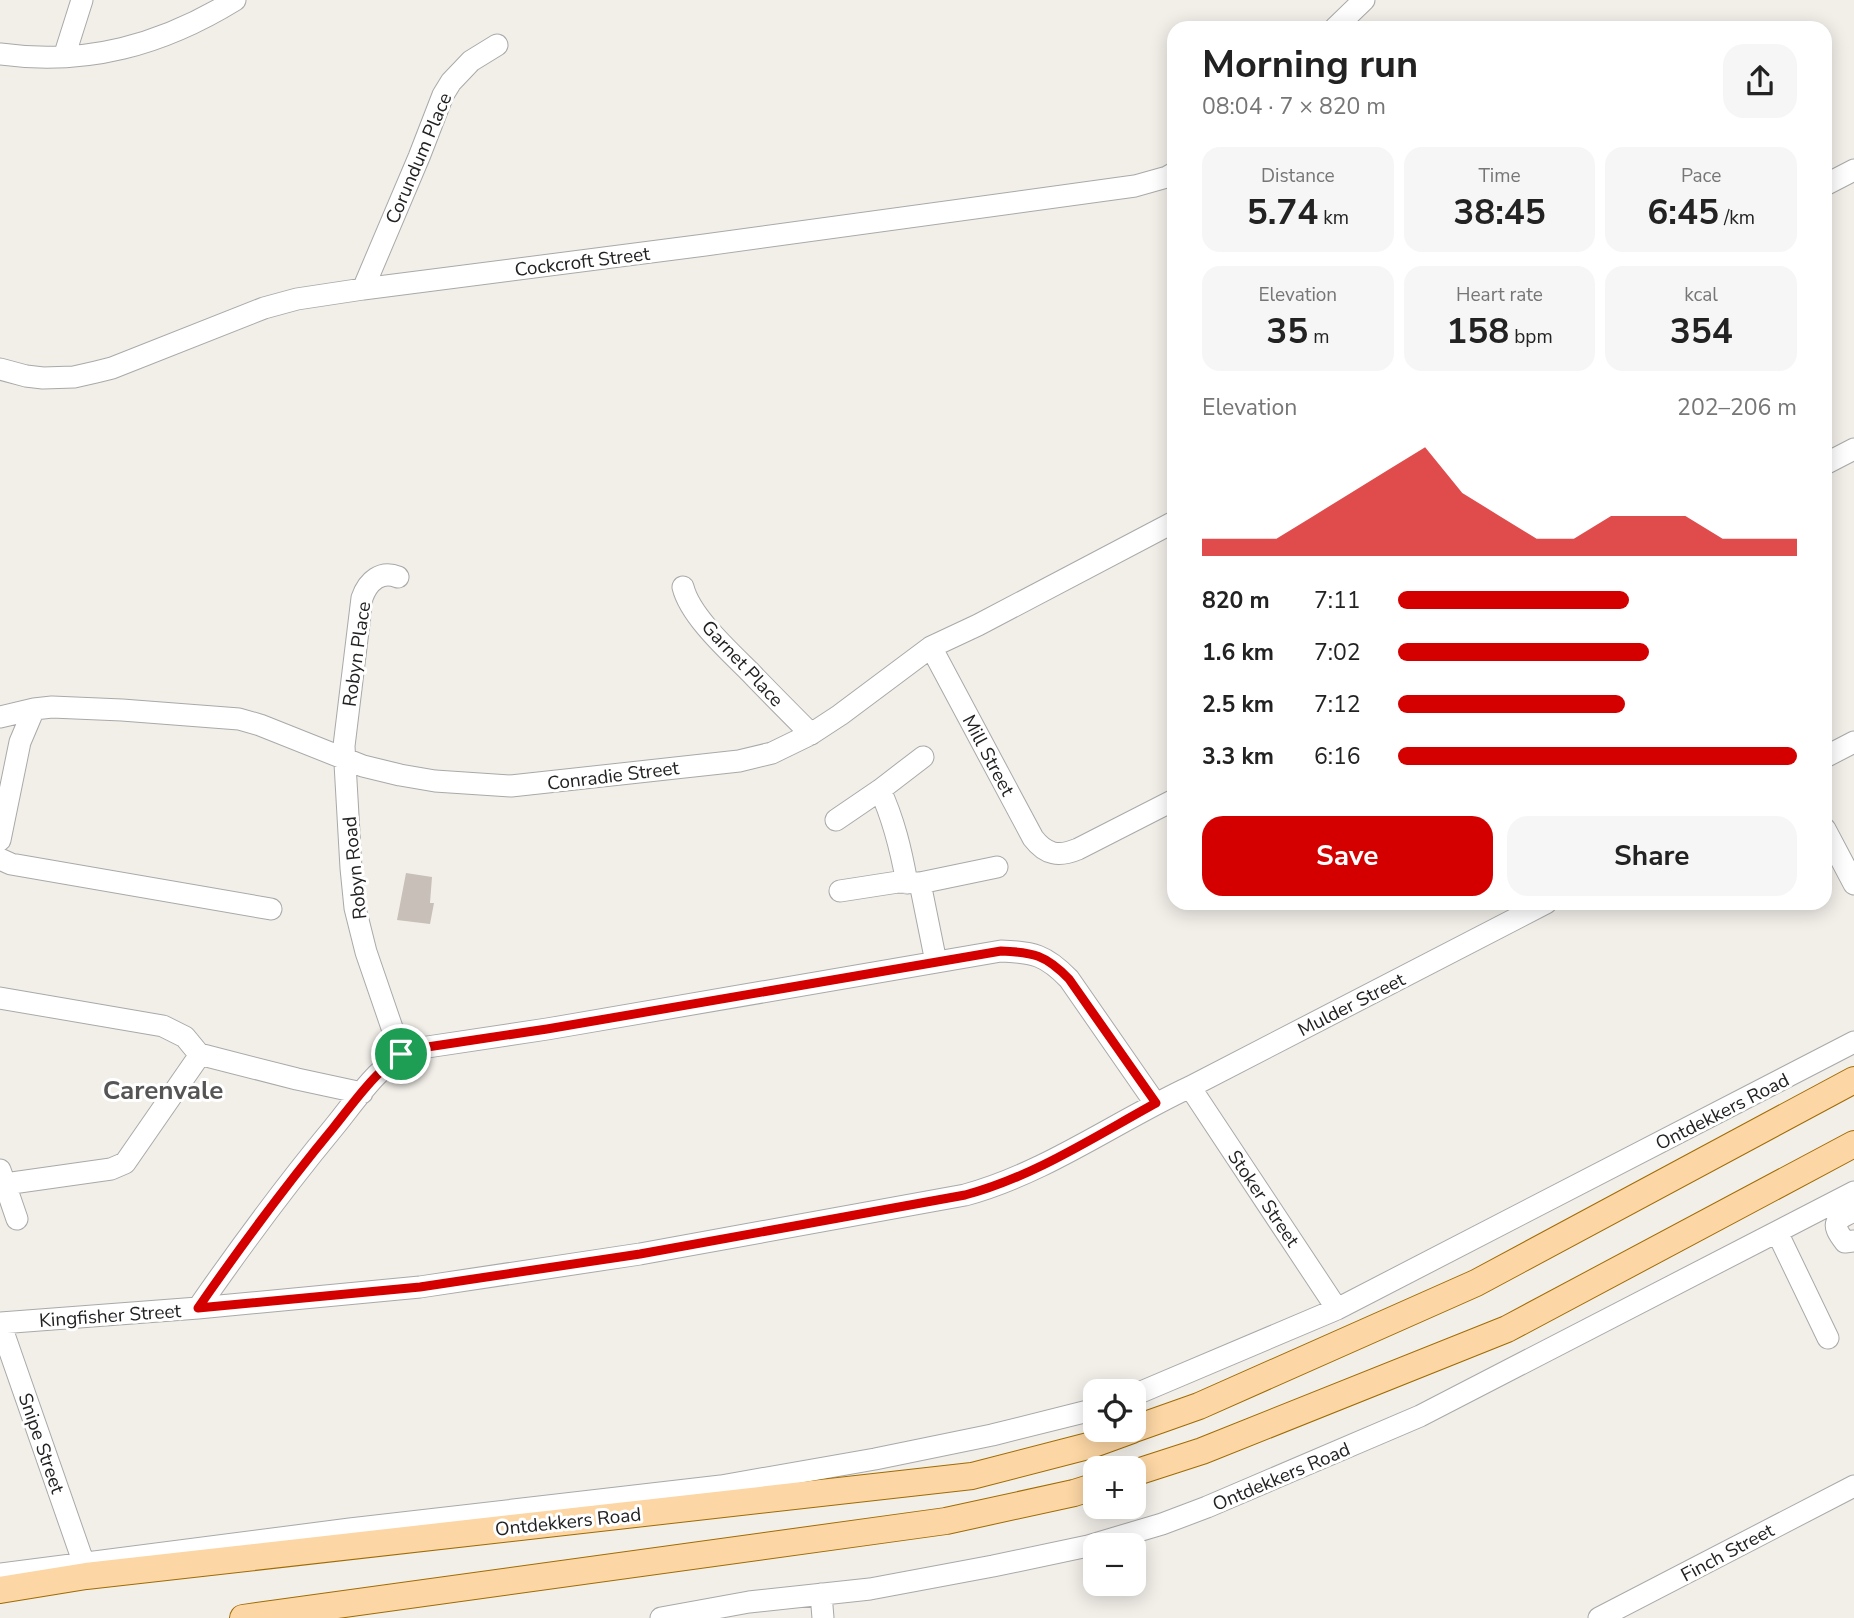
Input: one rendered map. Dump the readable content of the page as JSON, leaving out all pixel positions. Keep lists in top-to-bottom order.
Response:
{
  "streets": {
    "main road": ["Ontdekkers Road"],
    "street": [
      "Corundum Place",
      "Cockcroft Street",
      "Robyn Place",
      "Garnet Place",
      "Mill Street",
      "Conradie Street",
      "Robyn Road",
      "Mulder Street",
      "Stoker Street",
      "Kingfisher Street",
      "Snipe Street",
      "Finch Street"
    ]
  },
  "crossings": [
    ["Corundum Place", "Cockcroft Street"],
    ["Robyn Place", "Conradie Street"],
    ["Robyn Place", "Robyn Road"],
    ["Garnet Place", "Conradie Street"],
    ["Mill Street", "Conradie Street"],
    ["Conradie Street", "Robyn Road"],
    ["Mulder Street", "Stoker Street"],
    ["Mulder Street", "Kingfisher Street"],
    ["Ontdekkers Road", "Stoker Street"],
    ["Ontdekkers Road", "Snipe Street"],
    ["Kingfisher Street", "Snipe Street"]
  ],
  "districts": ["Carenvale"],
  "page": {
    "heading": ["Morning run", "08:04 · 7 × 820 m"],
    "stats": [
      ["Distance", "5.74 km"],
      ["Time", "38:45"],
      ["Pace", "6:45 /km"],
      ["Elevation", "35 m"],
      ["Heart rate", "158 bpm"],
      ["kcal", "354"]
    ],
    "chart": ["Elevation", "202–206 m"],
    "list": [
      {
        "name": "820 m",
        "note": "7:11"
      },
      {
        "name": "1.6 km",
        "note": "7:02"
      },
      {
        "name": "2.5 km",
        "note": "7:12"
      },
      {
        "name": "3.3 km",
        "note": "6:16"
      }
    ],
    "buttons": ["Save", "Share"],
    "map_buttons": ["+", "−"]
  }
}
